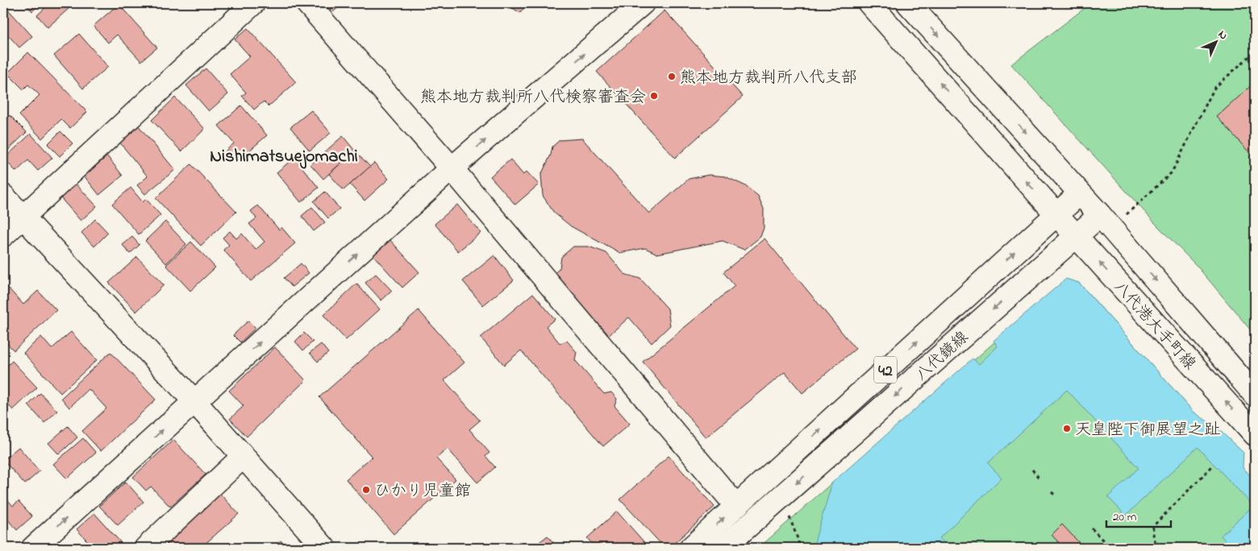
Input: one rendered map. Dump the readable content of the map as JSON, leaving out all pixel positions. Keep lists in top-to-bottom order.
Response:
{
  "streets": {
    "street": ["八代港大手町線", "八代鏡線", "42"]
  },
  "crossings": [
    ["八代港大手町線", "八代鏡線"]
  ],
  "districts": ["Nishimatsuejomachi"],
  "places": [
    "熊本地方裁判所八代支部",
    "熊本地方裁判所八代検察審査会",
    "天皇陛下御展望之趾",
    "ひかり児童館"
  ],
  "scale_bar": "20 m",
  "north": "top right"
}
